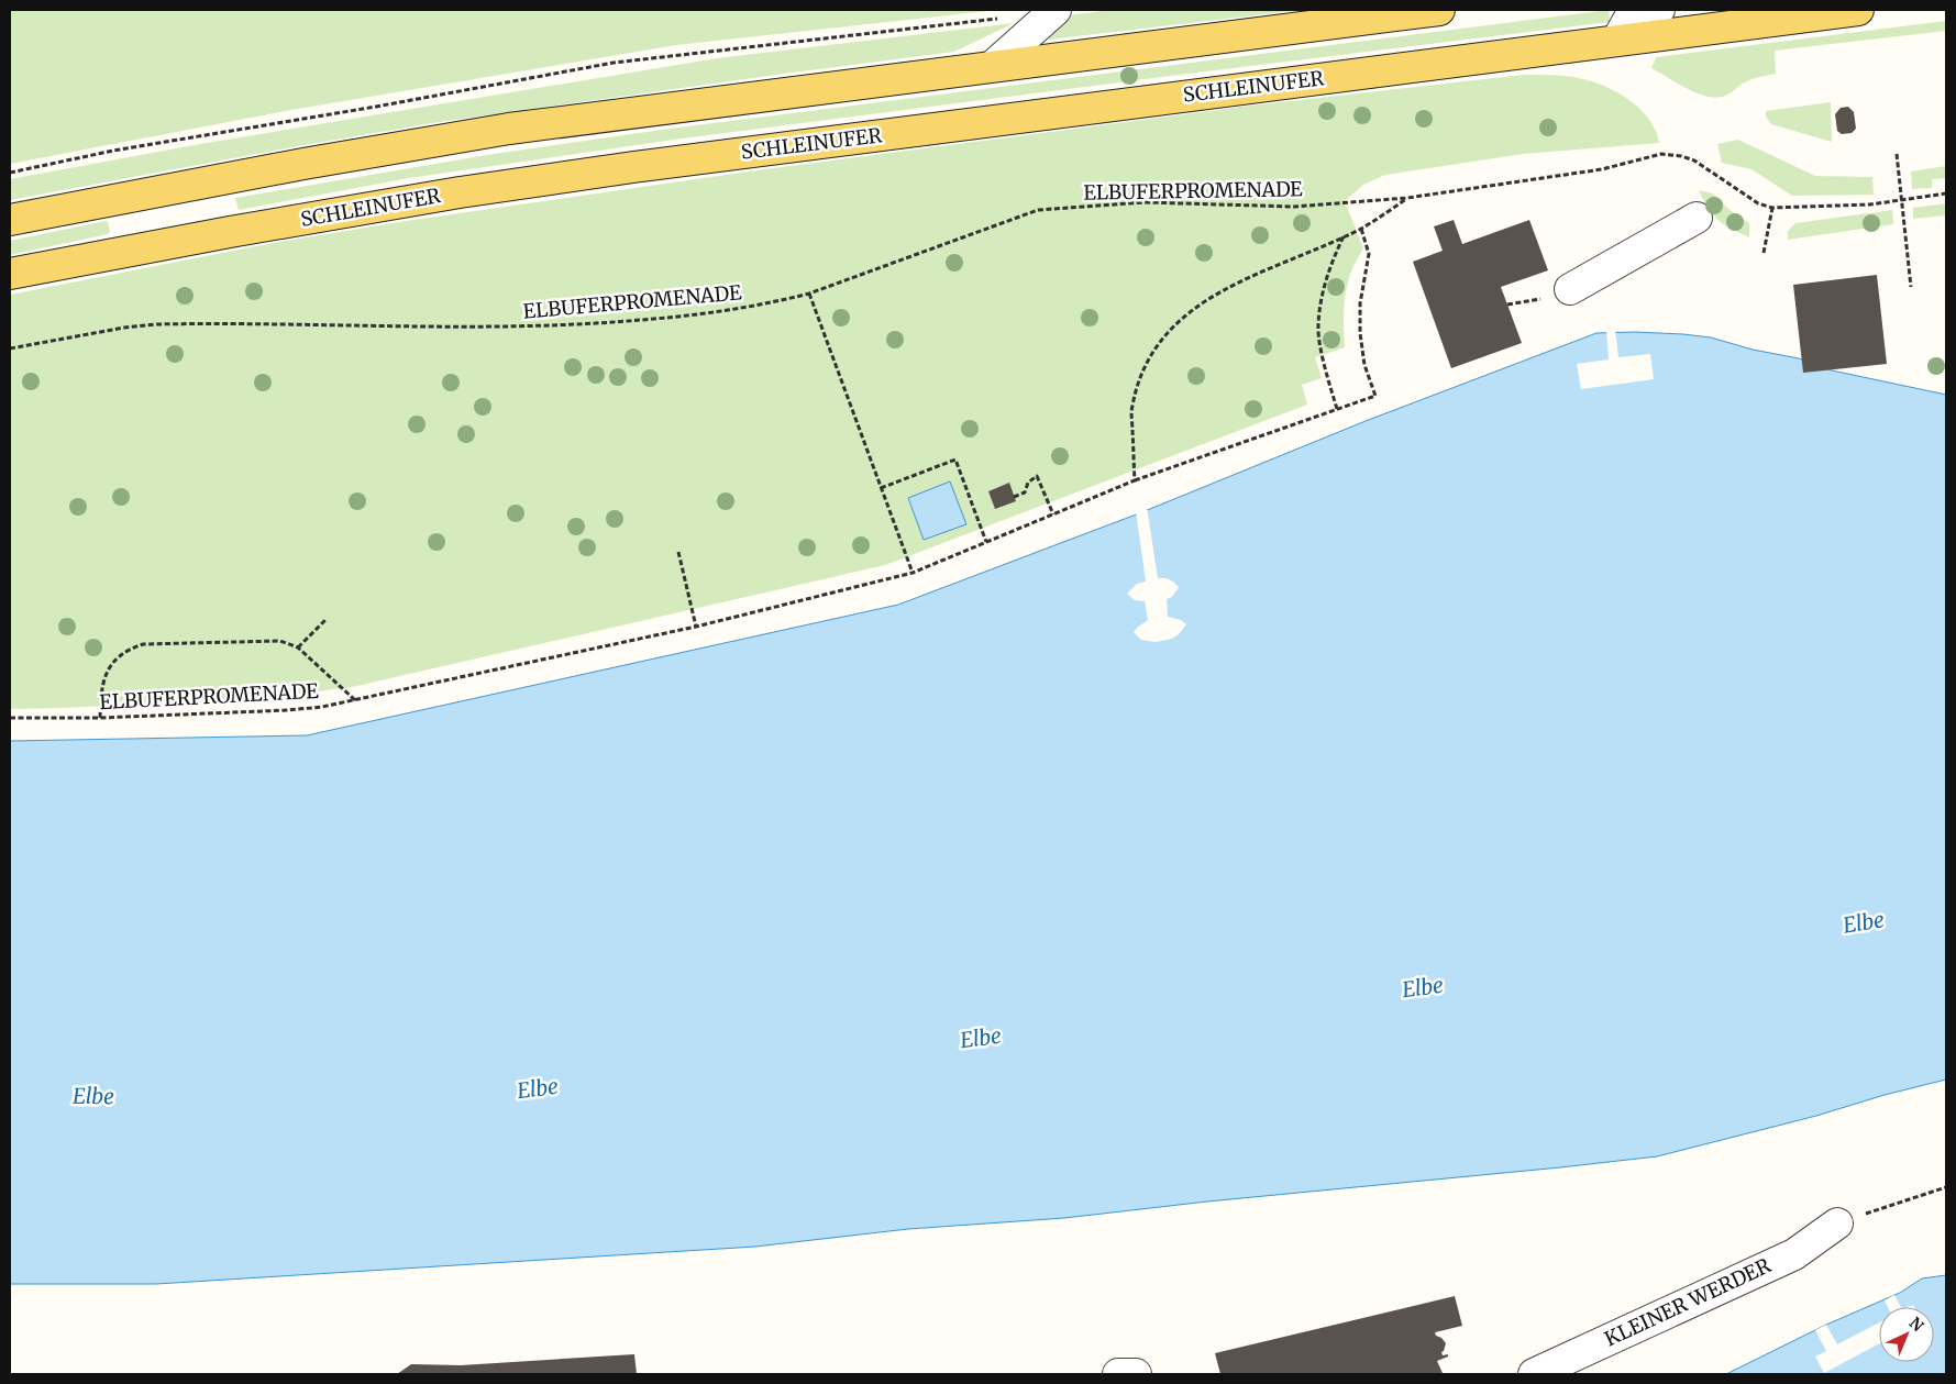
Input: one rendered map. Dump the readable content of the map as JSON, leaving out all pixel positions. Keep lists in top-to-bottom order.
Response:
{
  "streets": {
    "main road": ["SCHLEINUFER"],
    "lane": ["KLEINER WERDER"],
    "path": ["ELBUFERPROMENADE"]
  },
  "water": ["Elbe"],
  "north": "top right"
}
